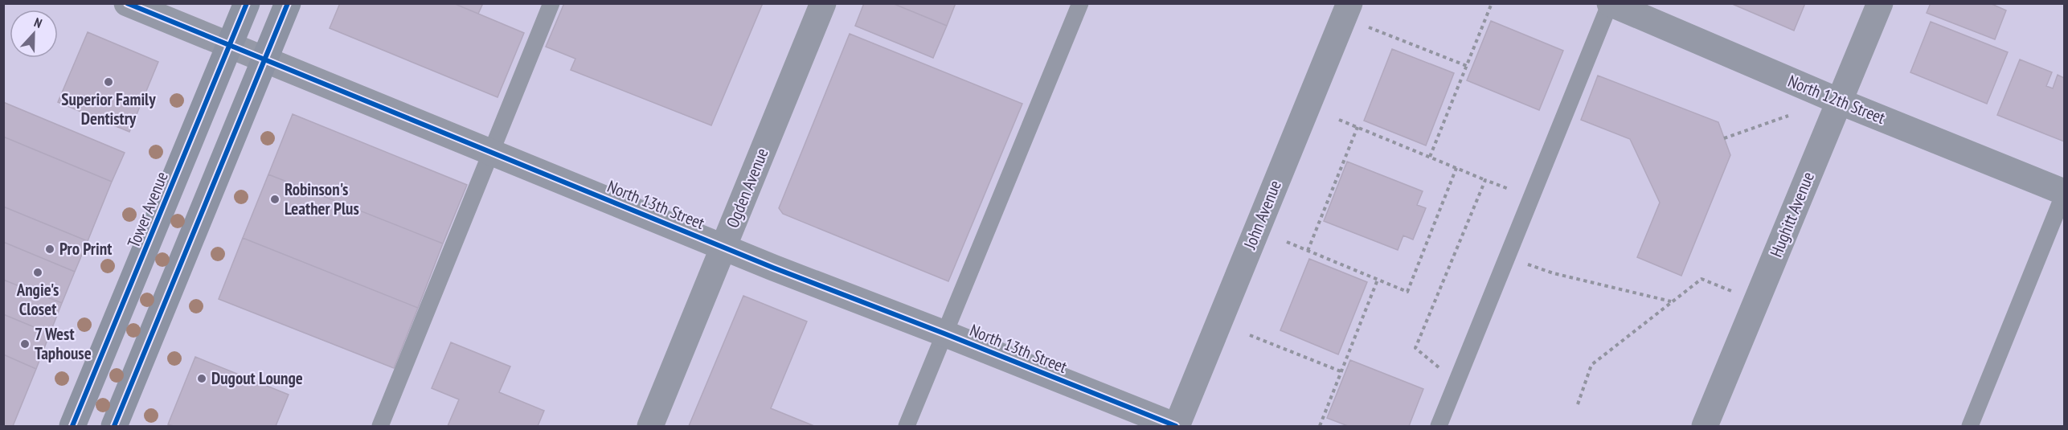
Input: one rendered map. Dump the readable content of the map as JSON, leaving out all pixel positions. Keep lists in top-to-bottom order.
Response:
{
  "streets": {
    "main road": ["Tower Avenue"],
    "street": [
      "North 12th Street",
      "Ogden Avenue",
      "North 13th Street",
      "John Avenue",
      "Hughitt Avenue"
    ]
  },
  "crossings": [
    ["North 12th Street", "Hughitt Avenue"],
    ["Ogden Avenue", "North 13th Street"],
    ["North 13th Street", "Tower Avenue"],
    ["North 13th Street", "John Avenue"]
  ],
  "places": [
    "Superior Family Dentistry",
    "Robinson's Leather Plus",
    "Pro Print",
    "Angie's Closet",
    "7 West Taphouse",
    "Dugout Lounge"
  ],
  "north": "top"
}
